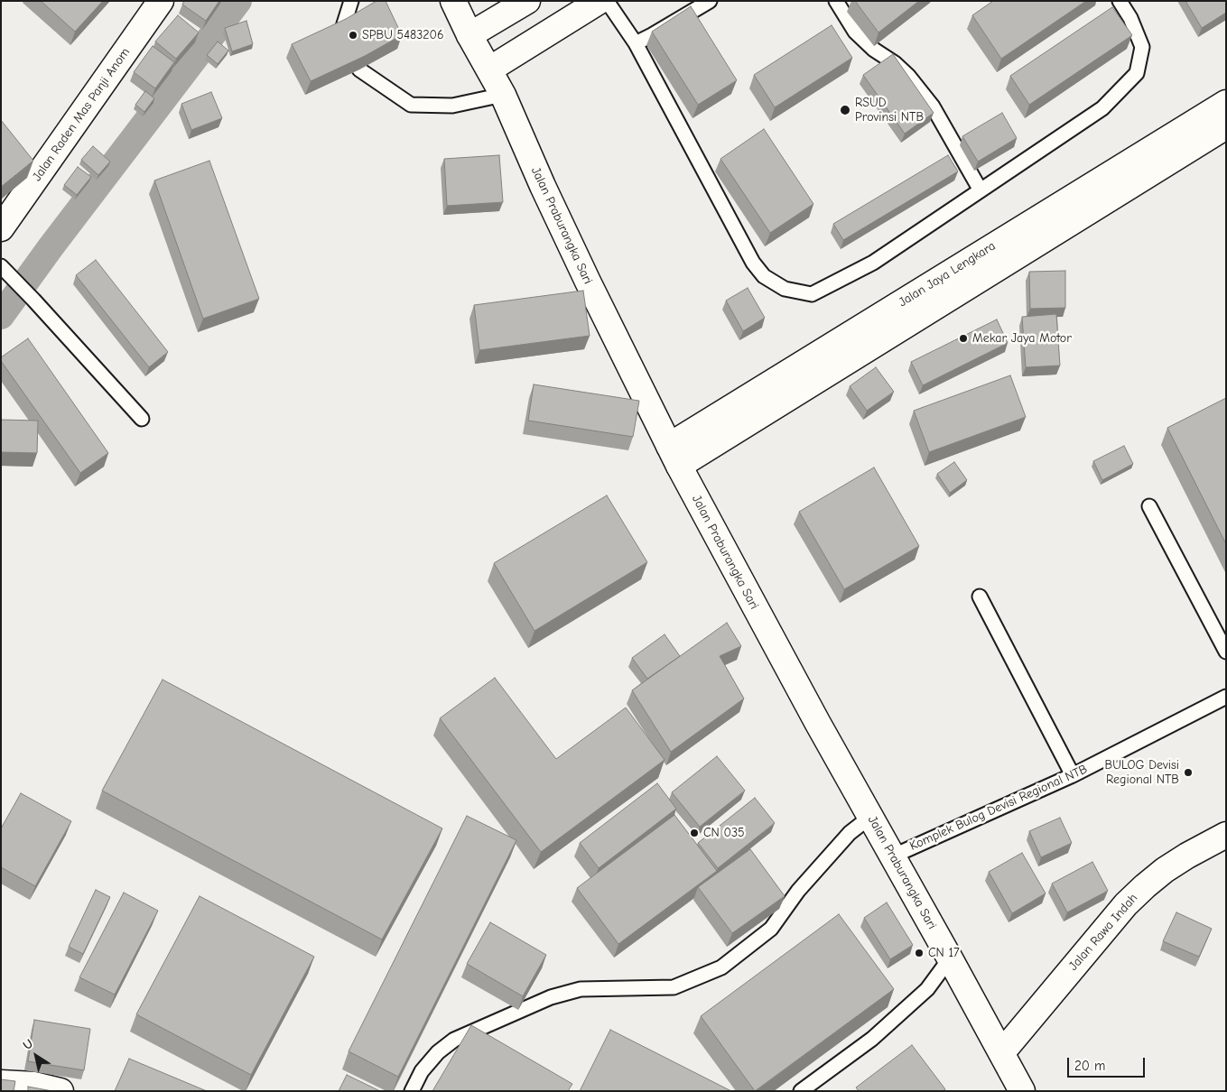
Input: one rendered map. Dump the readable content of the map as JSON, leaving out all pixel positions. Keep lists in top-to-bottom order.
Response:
{
  "streets": {
    "street": [
      "Jalan Raden Mas Panji Anom",
      "Jalan Praburangka Sari",
      "Jalan Jaya Lengkara",
      "Jalan Rawa Indah"
    ],
    "lane": ["Komplek Bulog Devisi Regional NTB"]
  },
  "crossings": [
    ["Jalan Praburangka Sari", "Jalan Jaya Lengkara"],
    ["Jalan Praburangka Sari", "Komplek Bulog Devisi Regional NTB"],
    ["Jalan Praburangka Sari", "Jalan Rawa Indah"]
  ],
  "places": [
    "SPBU 5483206",
    "RSUD Provinsi NTB",
    "Mekar Jaya Motor",
    "BULOG Devisi Regional NTB",
    "CN 035",
    "CN 17"
  ],
  "scale_bar": "20 m",
  "north": "top left"
}
